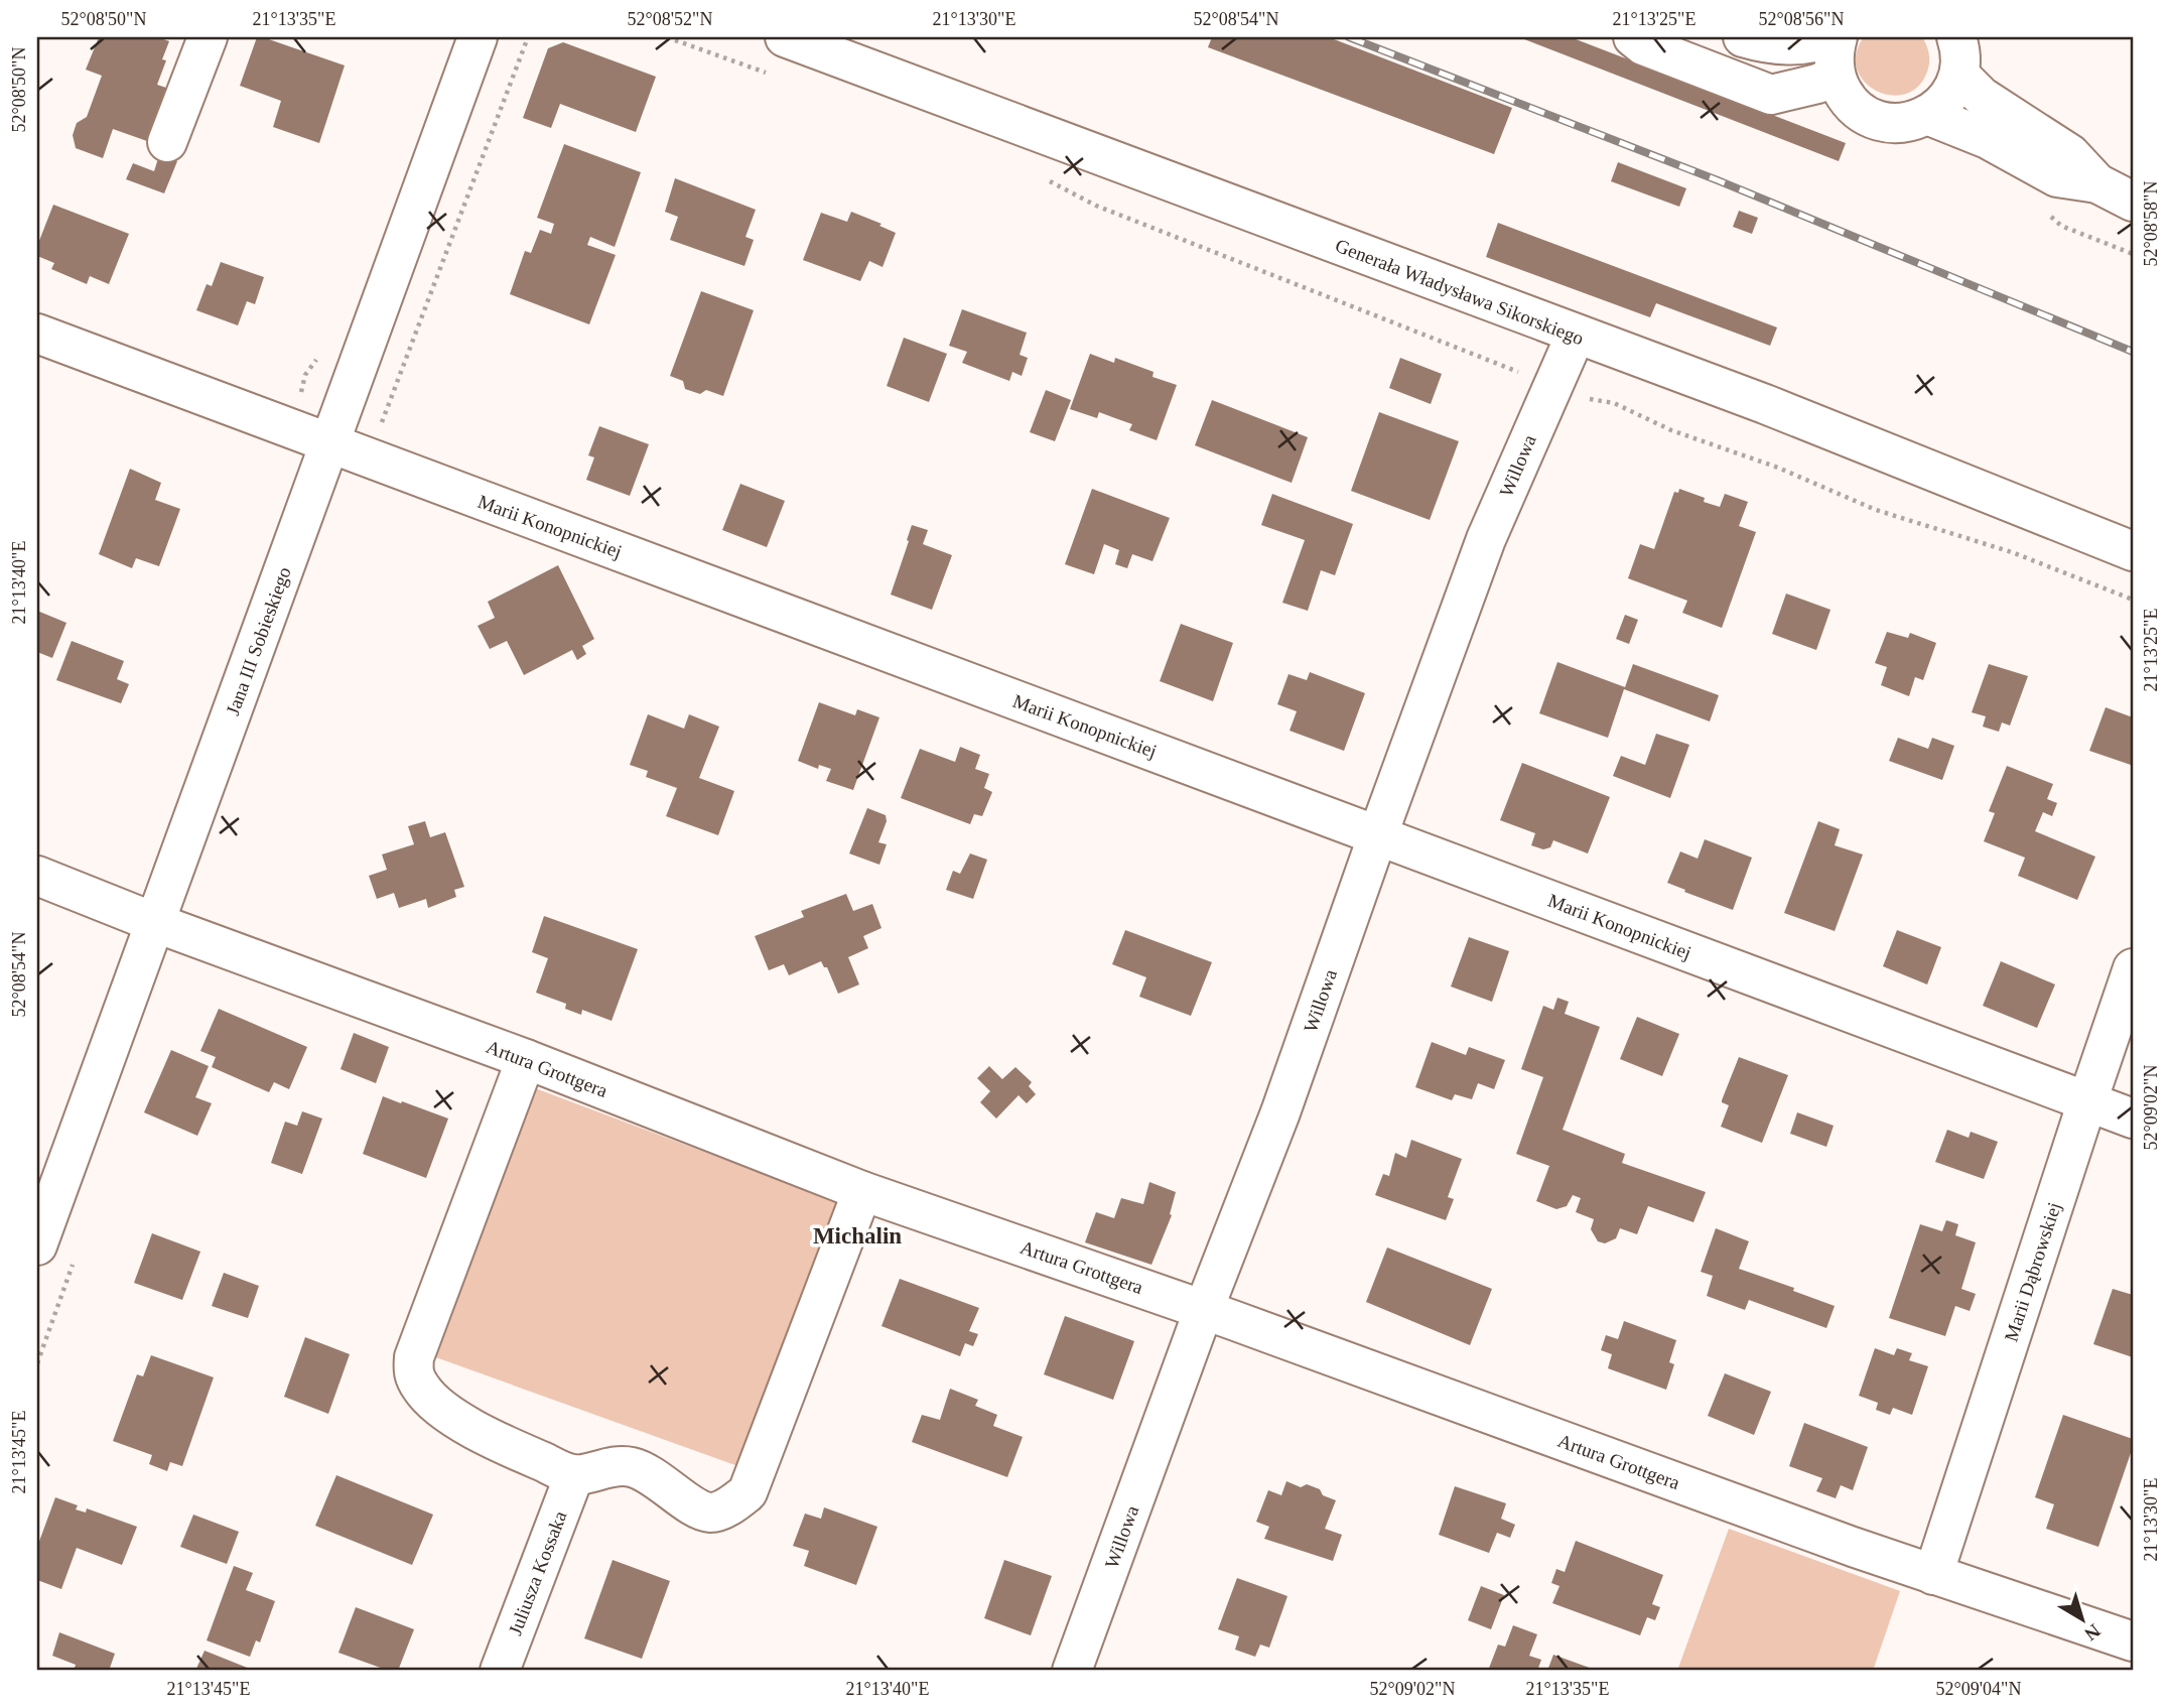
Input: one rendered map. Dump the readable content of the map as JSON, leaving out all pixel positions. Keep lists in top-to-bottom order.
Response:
{
  "streets": {
    "street": [
      "Generała Władysława Sikorskiego",
      "Willowa",
      "Marii Konopnickiej",
      "Jana III Sobieskiego",
      "Artura Grottgera",
      "Marii Dąbrowskiej",
      "Juliusza Kossaka"
    ]
  },
  "crossings": [
    ["Generała Władysława Sikorskiego", "Willowa"],
    ["Willowa", "Marii Konopnickiej"],
    ["Willowa", "Artura Grottgera"],
    ["Marii Konopnickiej", "Jana III Sobieskiego"],
    ["Marii Konopnickiej", "Marii Dąbrowskiej"],
    ["Jana III Sobieskiego", "Artura Grottgera"],
    ["Artura Grottgera", "Marii Dąbrowskiej"]
  ],
  "districts": ["Michalin"],
  "north": "bottom right",
  "coordinates": [
    "52°08'50\"N",
    "21°13'35\"E",
    "52°08'52\"N",
    "21°13'30\"E",
    "52°08'54\"N",
    "21°13'25\"E",
    "52°08'56\"N",
    "52°08'58\"N",
    "21°13'40\"E",
    "52°09'02\"N",
    "21°13'45\"E",
    "52°09'04\"N"
  ]
}
